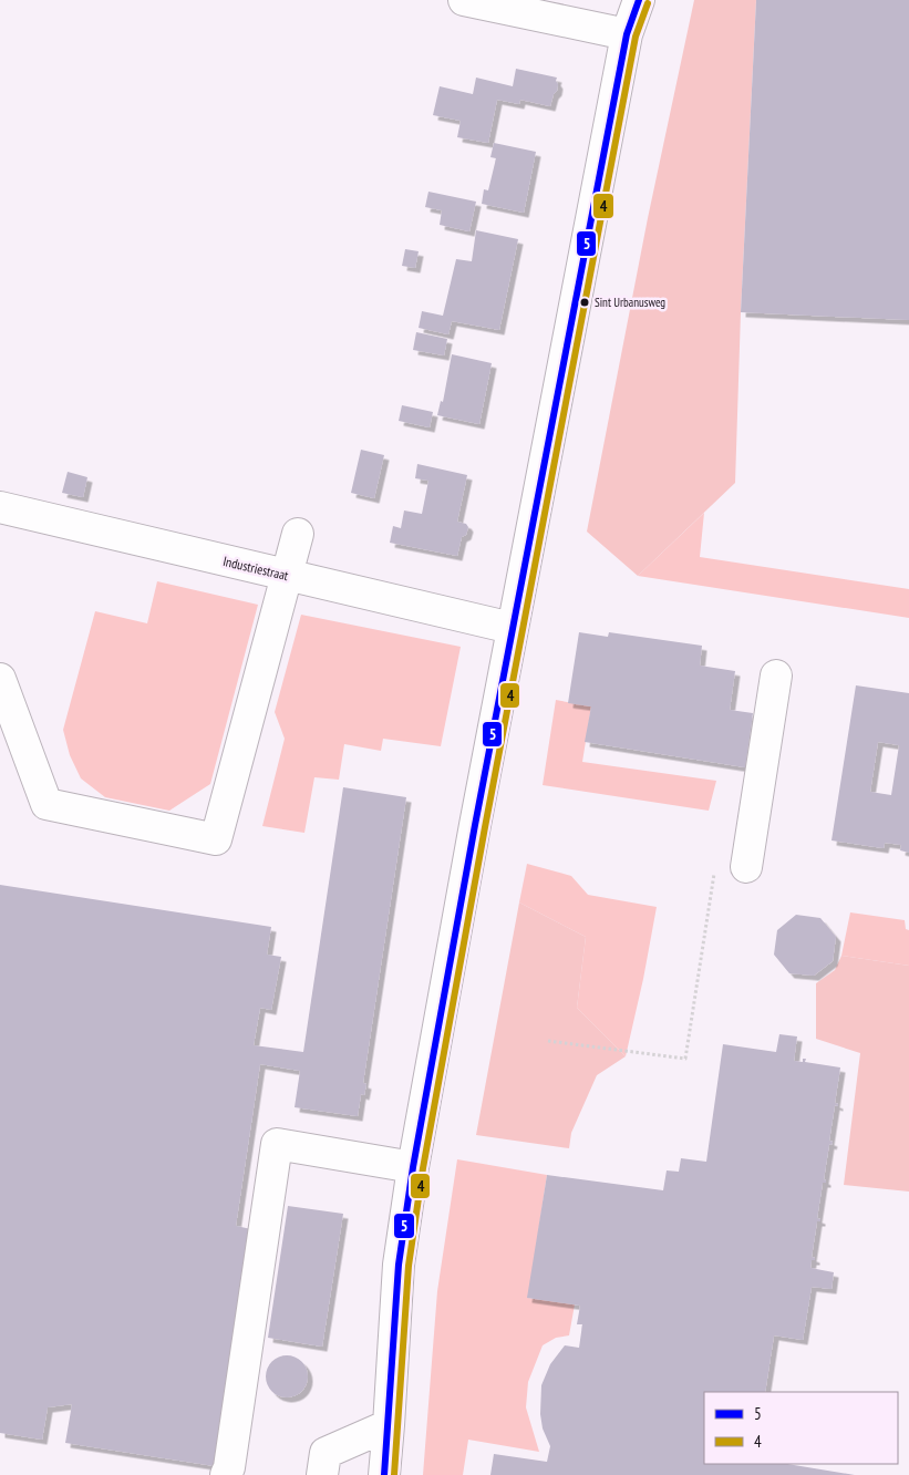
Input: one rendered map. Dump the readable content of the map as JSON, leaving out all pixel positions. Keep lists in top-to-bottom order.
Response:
{
  "streets": {
    "street": ["Industriestraat"]
  },
  "places": ["Sint Urbanusweg"],
  "lines": ["transit line 5", "transit line 4"],
  "legend": ["5", "4"]
}
